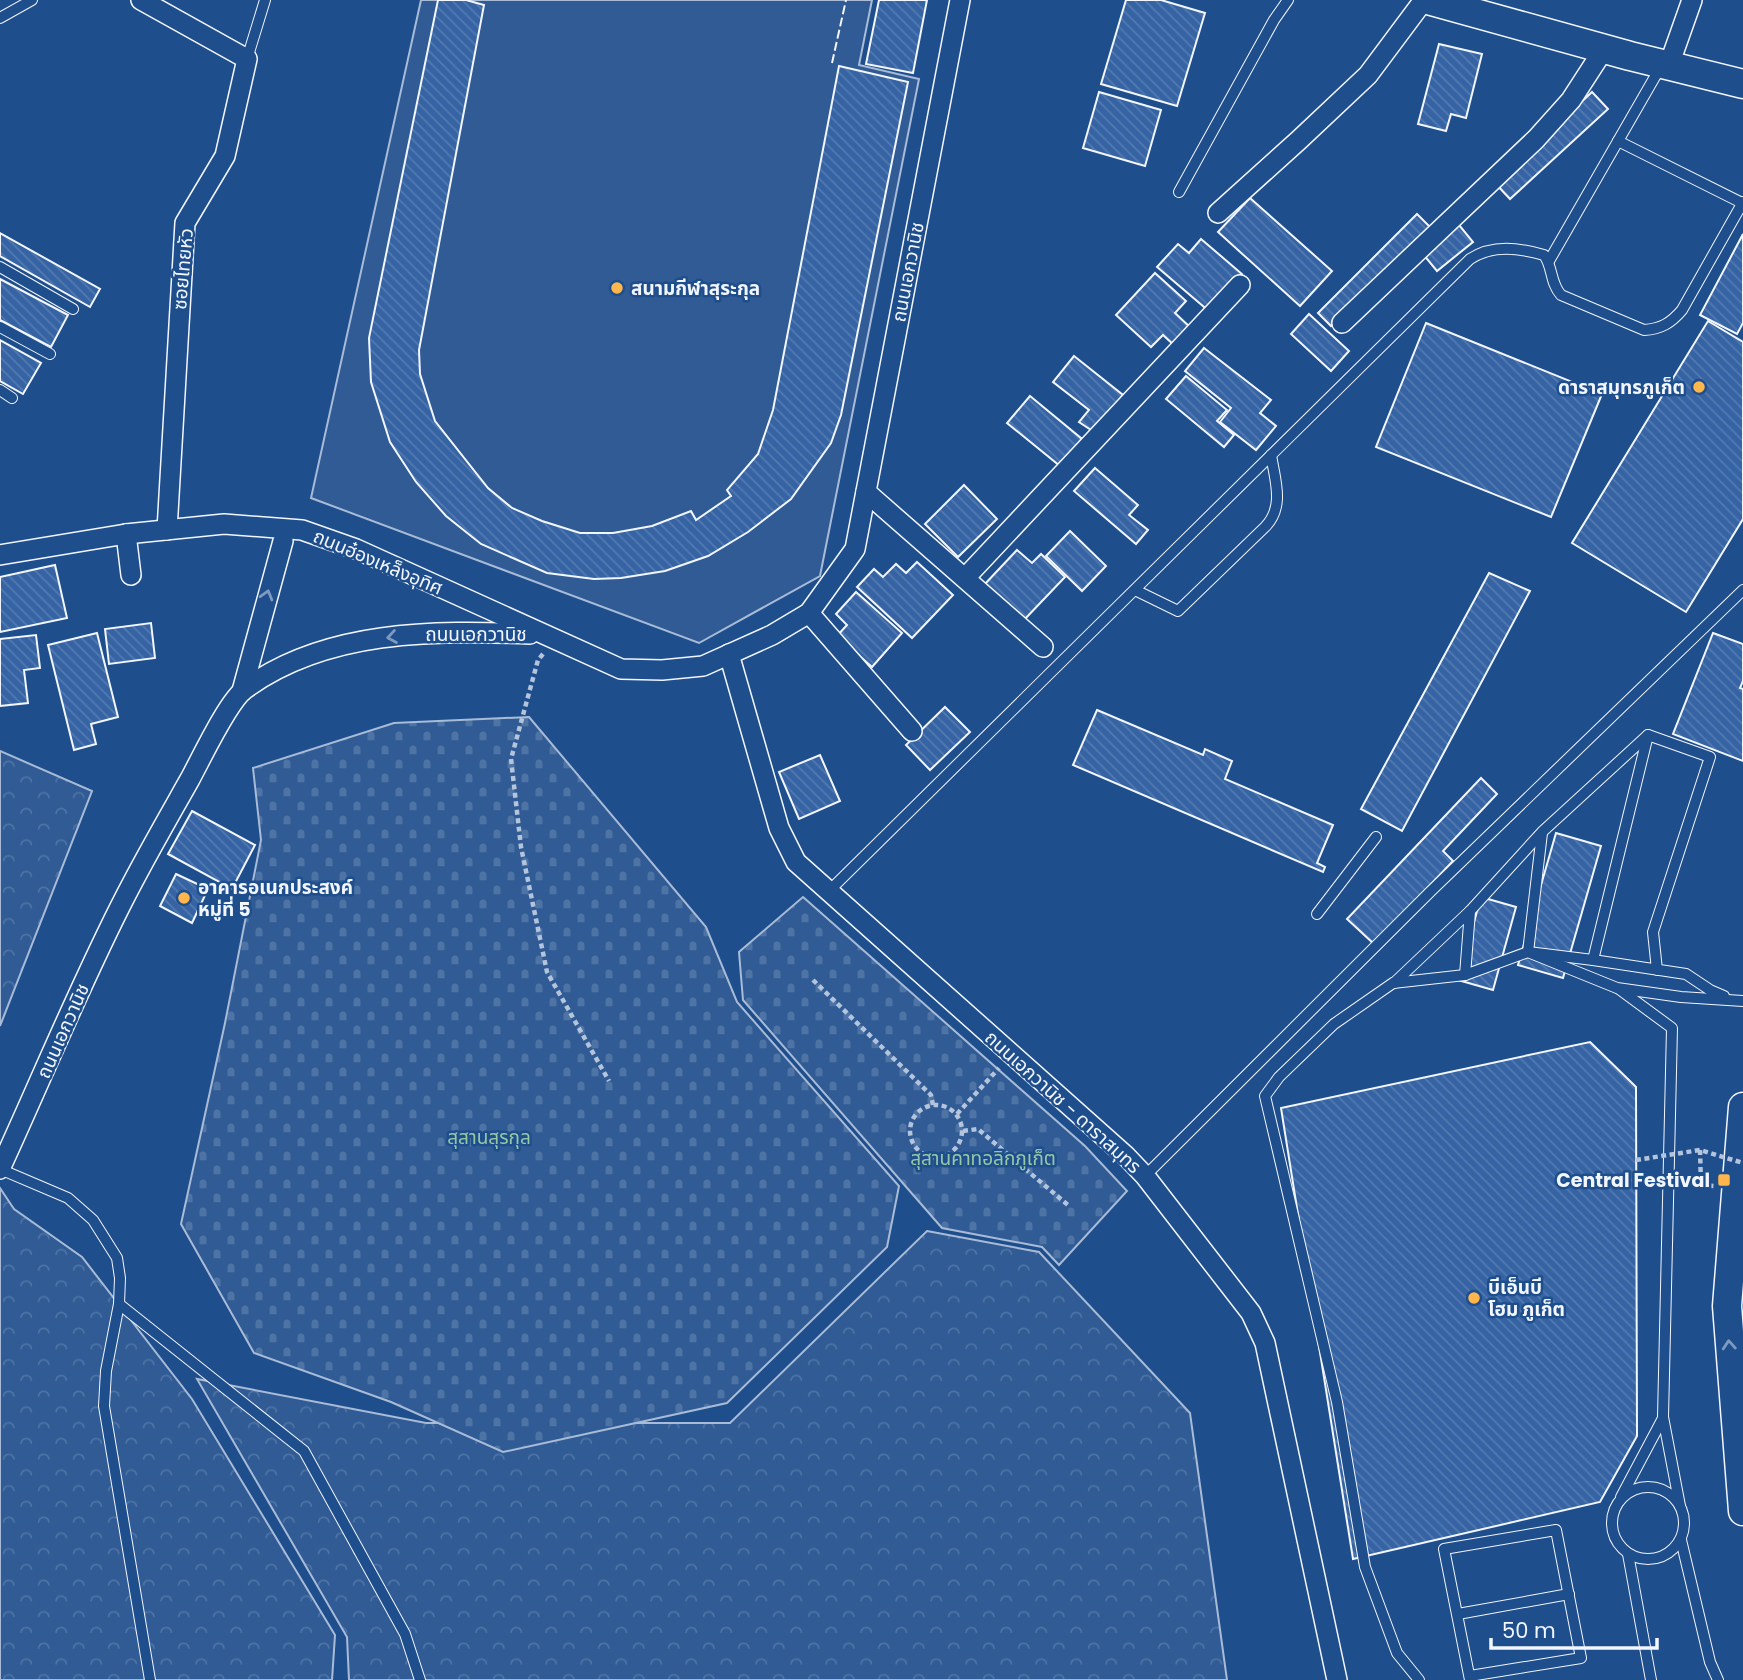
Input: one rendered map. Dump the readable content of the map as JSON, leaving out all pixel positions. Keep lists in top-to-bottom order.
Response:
{
  "streets": {
    "street": [
      "ซอยไทยหัว",
      "ถนนเอกวานิช",
      "ถนนฮ๋องเหล็งอุทิศ",
      "ถนนเอกวานิช - ดาราสมุทร"
    ]
  },
  "crossings": [
    ["ซอยไทยหัว", "ถนนฮ๋องเหล็งอุทิศ"],
    ["ถนนเอกวานิช", "ถนนฮ๋องเหล็งอุทิศ"],
    ["ถนนเอกวานิช", "ถนนเอกวานิช - ดาราสมุทร"]
  ],
  "parks": ["สุสานสุรกุล", "สุสานคาทอลิกภูเก็ต"],
  "places": {
    "other": [
      "สนามกีฬาสุระกุล",
      "ดาราสมุทรภูเก็ต",
      "อาคารอเนกประสงค์ หมู่ที่ 5",
      "บีเอ็นบี โฮม ภูเก็ต"
    ],
    "transit": ["Central Festival"]
  },
  "scale_bar": "50 m"
}
